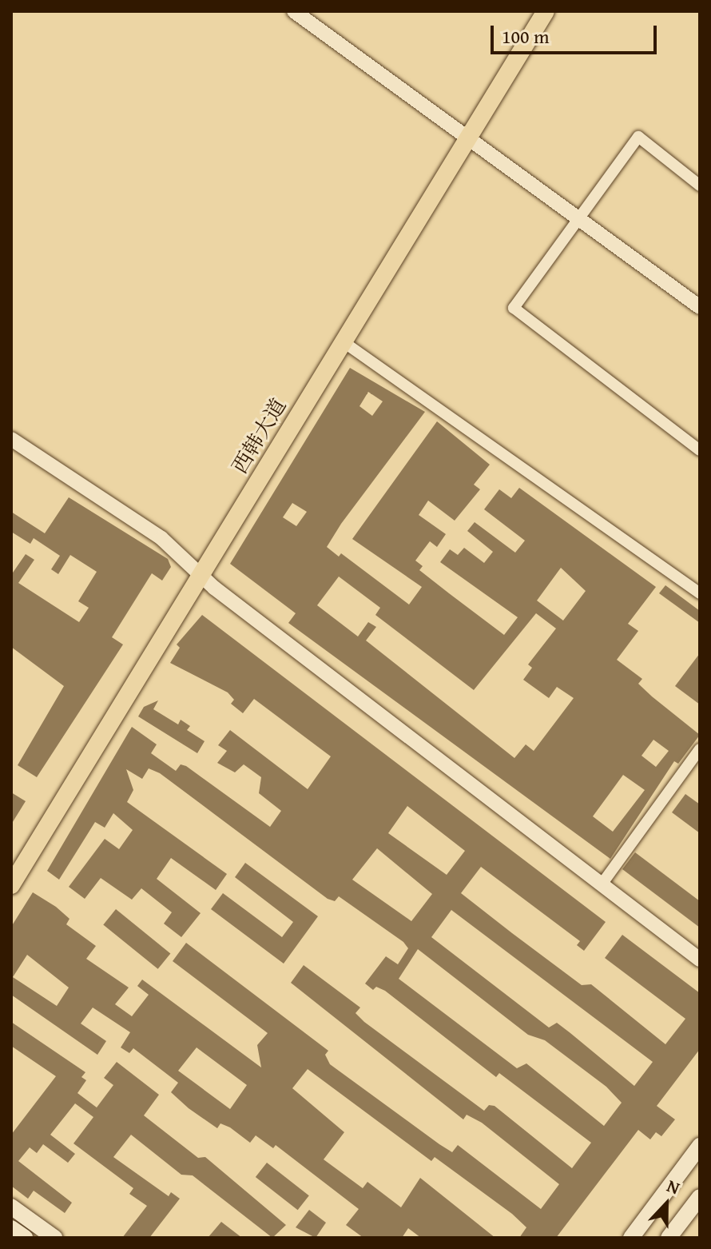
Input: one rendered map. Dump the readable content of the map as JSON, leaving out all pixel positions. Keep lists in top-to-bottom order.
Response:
{
  "streets": {
    "main road": ["西韩大道"]
  },
  "scale_bar": "100 m",
  "north": "top"
}
